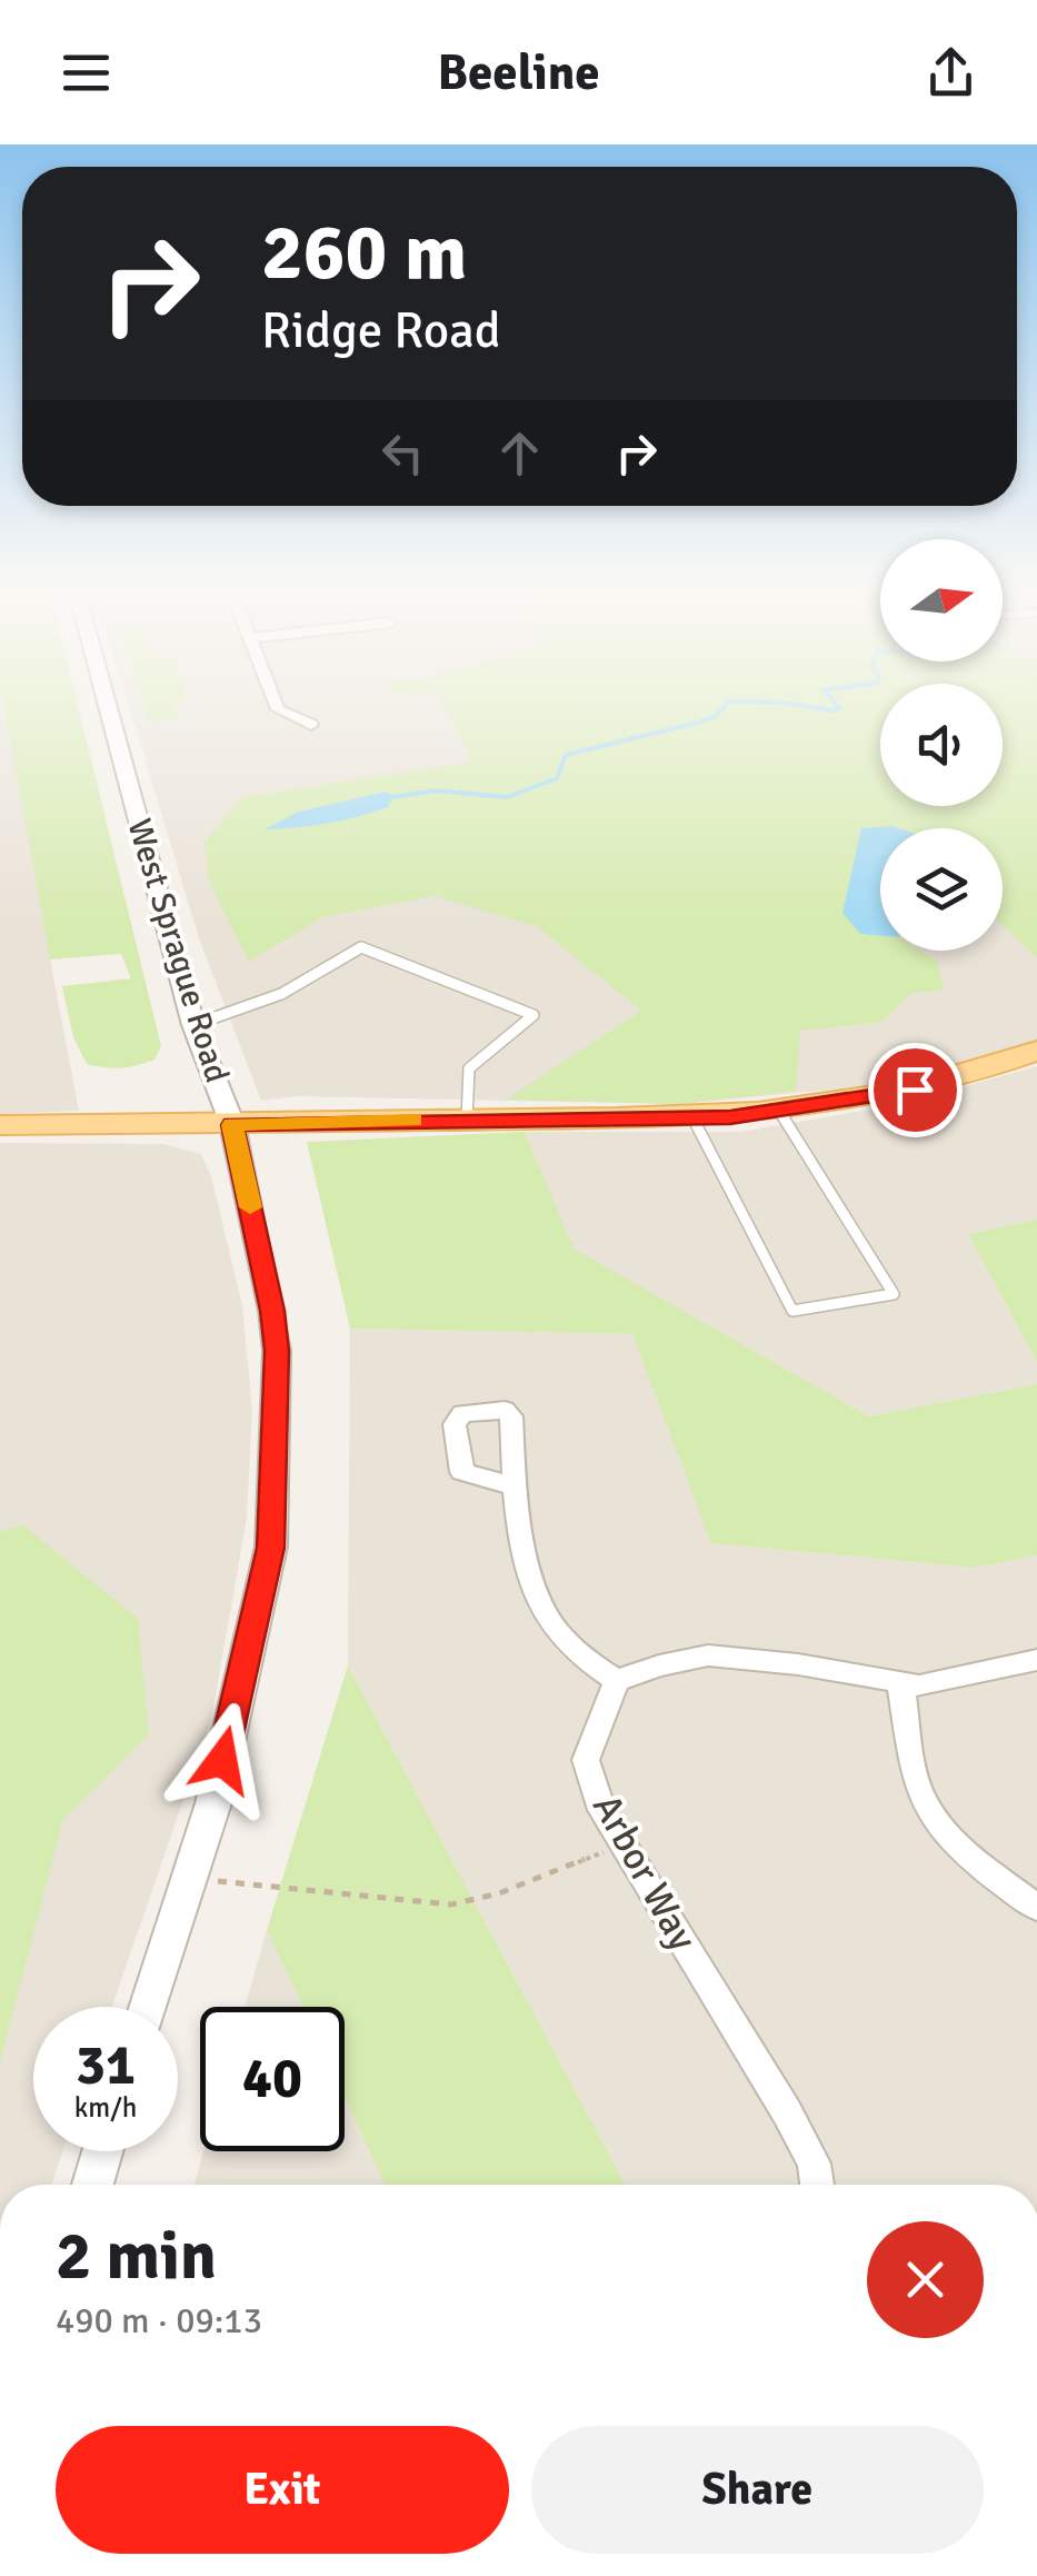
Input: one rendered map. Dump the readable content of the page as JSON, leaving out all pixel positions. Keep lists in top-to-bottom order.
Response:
{
  "streets": {
    "street": ["West Sprague Road", "Arbor Way"]
  },
  "north": "right",
  "page": {
    "header": "Beeline",
    "turn": ["260 m", "Ridge Road"],
    "speed": "31 km/h",
    "limit": "40",
    "heading": ["2 min", "490 m · 09:13"],
    "buttons": ["Exit", "Share"]
  }
}
